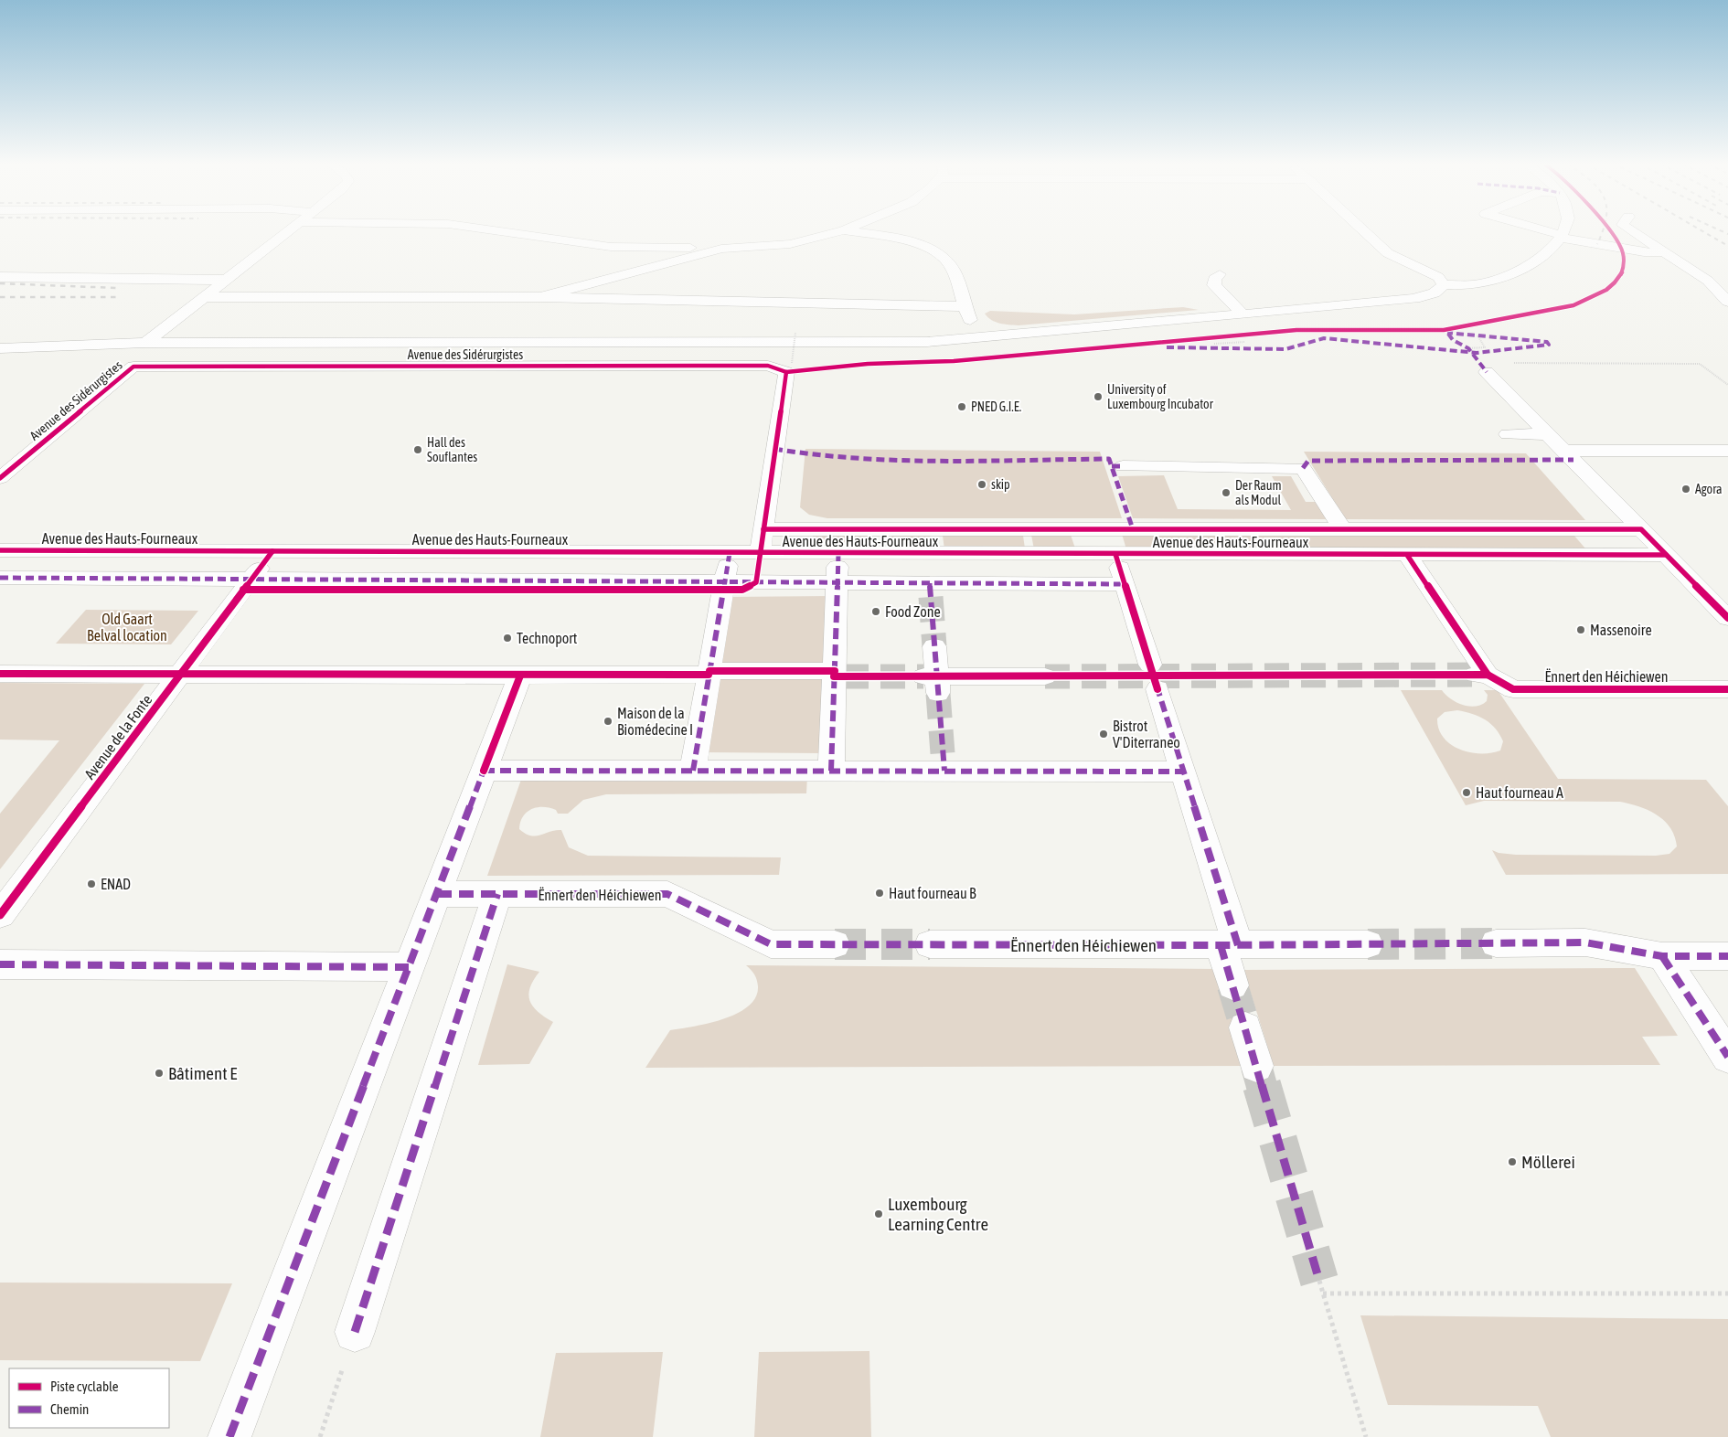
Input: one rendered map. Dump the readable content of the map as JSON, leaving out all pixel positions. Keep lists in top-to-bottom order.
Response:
{
  "streets": {
    "street": [
      "Avenue des Sidérurgistes",
      "Avenue des Hauts-Fourneaux",
      "Ënnert den Héichiewen",
      "Avenue de la Fonte"
    ]
  },
  "crossings": [
    ["Avenue des Sidérurgistes", "Avenue des Hauts-Fourneaux"],
    ["Avenue des Hauts-Fourneaux", "Ënnert den Héichiewen"],
    ["Avenue des Hauts-Fourneaux", "Avenue de la Fonte"]
  ],
  "parks": ["Old Gaart Belval location"],
  "places": [
    "University of Luxembourg Incubator",
    "PNED G.I.E.",
    "Hall des Souflantes",
    "skip",
    "Agora",
    "Der Raum als Modul",
    "Food Zone",
    "Massenoire",
    "Technoport",
    "Maison de la Biomédecine I",
    "Bistrot V'Diterraneo",
    "Haut fourneau A",
    "ENAD",
    "Haut fourneau B",
    "Bâtiment E",
    "Möllerei",
    "Luxembourg Learning Centre"
  ],
  "legend": ["Piste cyclable", "Chemin"]
}
